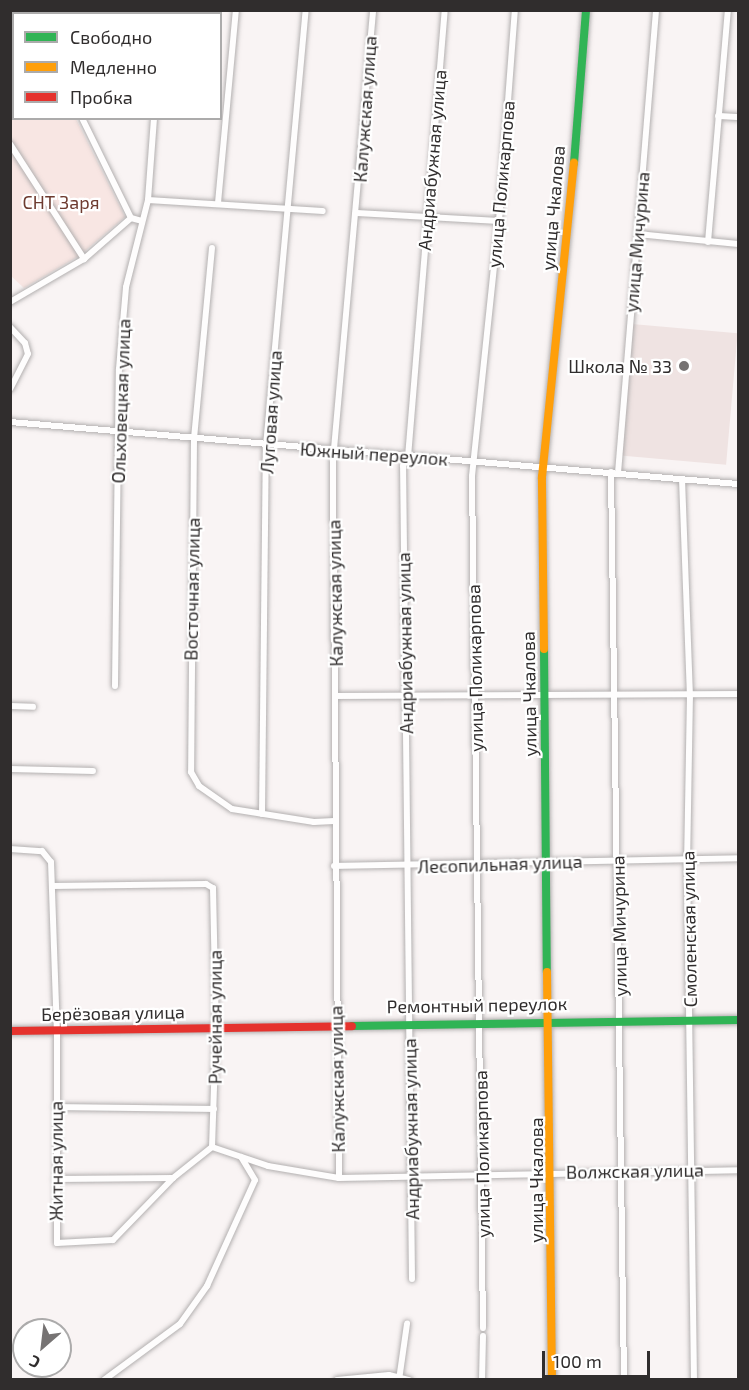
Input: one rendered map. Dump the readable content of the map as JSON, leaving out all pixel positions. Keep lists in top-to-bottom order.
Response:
{
  "streets": {
    "street": [
      "Калужская улица",
      "Андриабужная улица",
      "улица Поликарпова",
      "улица Чкалова",
      "улица Мичурина",
      "Ольховецкая улица",
      "Луговая улица",
      "Южный переулок",
      "Восточная улица",
      "Лесопильная улица",
      "Смоленская улица",
      "Ремонтный переулок",
      "Берёзовая улица",
      "Ручейная улица",
      "Житная улица",
      "Волжская улица"
    ]
  },
  "crossings": [
    ["Калужская улица", "Южный переулок"],
    ["Калужская улица", "Восточная улица"],
    ["Калужская улица", "Лесопильная улица"],
    ["Калужская улица", "Ремонтный переулок"],
    ["Калужская улица", "Волжская улица"],
    ["Андриабужная улица", "Южный переулок"],
    ["Андриабужная улица", "Лесопильная улица"],
    ["Андриабужная улица", "Ремонтный переулок"],
    ["Андриабужная улица", "Волжская улица"],
    ["улица Поликарпова", "Южный переулок"],
    ["улица Поликарпова", "Лесопильная улица"],
    ["улица Поликарпова", "Ремонтный переулок"],
    ["улица Поликарпова", "Волжская улица"],
    ["улица Чкалова", "Южный переулок"],
    ["улица Чкалова", "Лесопильная улица"],
    ["улица Чкалова", "Ремонтный переулок"],
    ["улица Чкалова", "Волжская улица"],
    ["улица Мичурина", "Южный переулок"],
    ["улица Мичурина", "Лесопильная улица"],
    ["улица Мичурина", "Ремонтный переулок"],
    ["улица Мичурина", "Волжская улица"],
    ["Ольховецкая улица", "Южный переулок"],
    ["Луговая улица", "Южный переулок"],
    ["Луговая улица", "Восточная улица"],
    ["Южный переулок", "Восточная улица"],
    ["Южный переулок", "Смоленская улица"],
    ["Лесопильная улица", "Смоленская улица"],
    ["Смоленская улица", "Ремонтный переулок"],
    ["Смоленская улица", "Волжская улица"],
    ["Ремонтный переулок", "Берёзовая улица"],
    ["Ремонтный переулок", "Ручейная улица"],
    ["Берёзовая улица", "Ручейная улица"],
    ["Берёзовая улица", "Житная улица"],
    ["Ручейная улица", "Житная улица"],
    ["Ручейная улица", "Волжская улица"],
    ["Житная улица", "Волжская улица"]
  ],
  "parks": ["СНТ Заря"],
  "places": ["Школа № 33"],
  "legend": ["Свободно", "Медленно", "Пробка"],
  "scale_bar": "100 m",
  "north": "bottom left"
}
